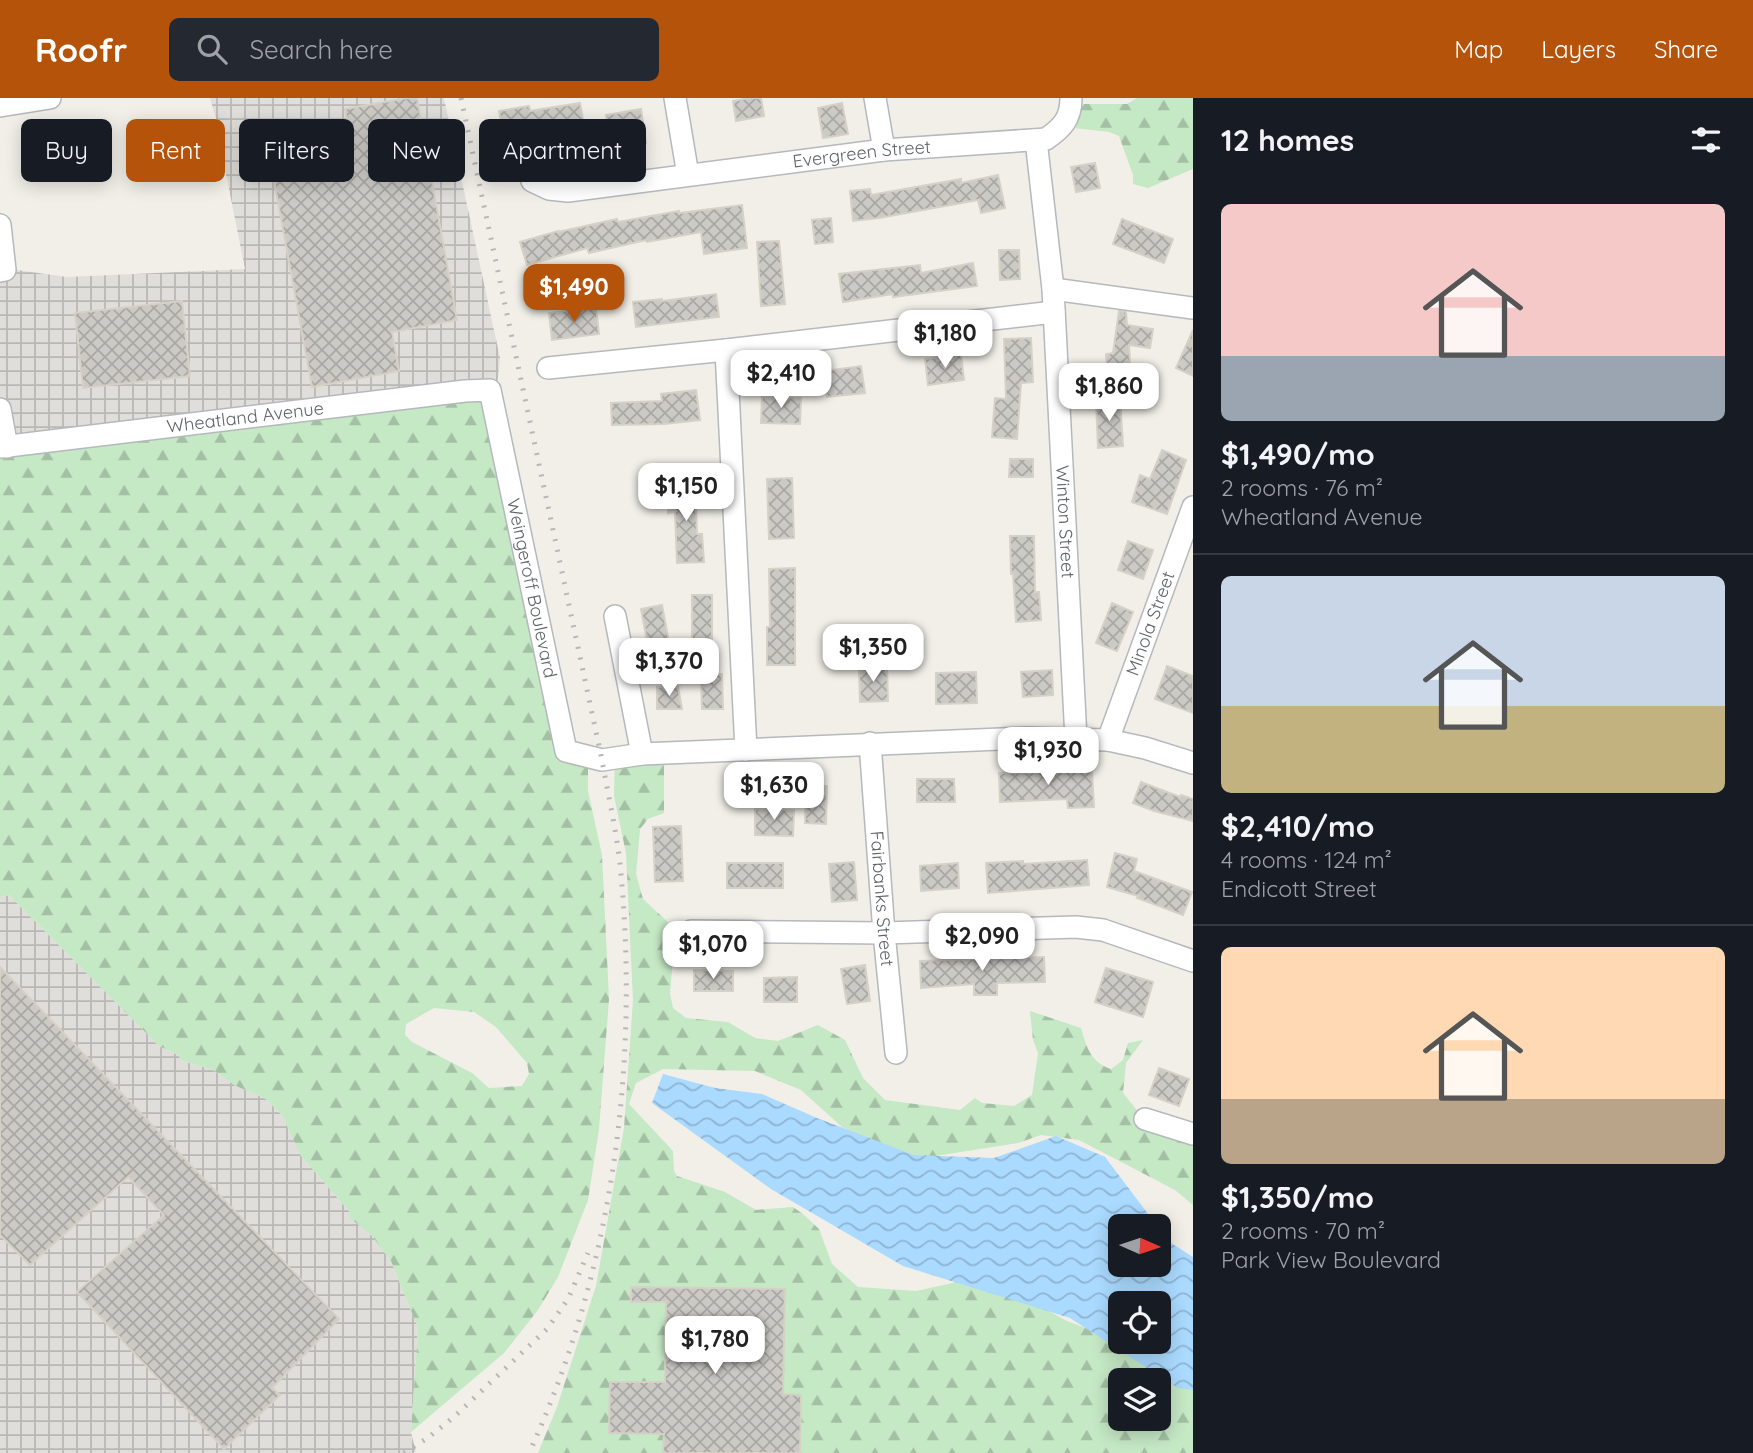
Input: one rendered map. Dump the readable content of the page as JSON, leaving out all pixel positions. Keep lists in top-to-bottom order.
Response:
{
  "streets": {
    "street": [
      "Evergreen Street",
      "Wheatland Avenue",
      "Winton Street",
      "Weingeroff Boulevard",
      "Minola Street",
      "Fairbanks Street"
    ]
  },
  "crossings": [
    ["Evergreen Street", "Winton Street"],
    ["Wheatland Avenue", "Weingeroff Boulevard"]
  ],
  "north": "right",
  "page": {
    "header": "Roofr",
    "search": "Search here",
    "nav": ["Map", "Layers", "Share"],
    "heading": "12 homes",
    "chip": [
      "Buy",
      "Rent",
      "Filters",
      "New",
      "Apartment"
    ],
    "list": [
      {
        "name": "$1,490/mo",
        "note": "2 rooms · 76 m² · Wheatland Avenue"
      },
      {
        "name": "$2,410/mo",
        "note": "4 rooms · 124 m² · Endicott Street"
      },
      {
        "name": "$1,350/mo",
        "note": "2 rooms · 70 m² · Park View Boulevard"
      }
    ],
    "price": [
      "$1,490",
      "$1,180",
      "$2,410",
      "$1,860",
      "$1,150",
      "$1,350",
      "$1,370",
      "$1,930",
      "$1,630",
      "$2,090",
      "$1,070",
      "$1,780"
    ]
  }
}
